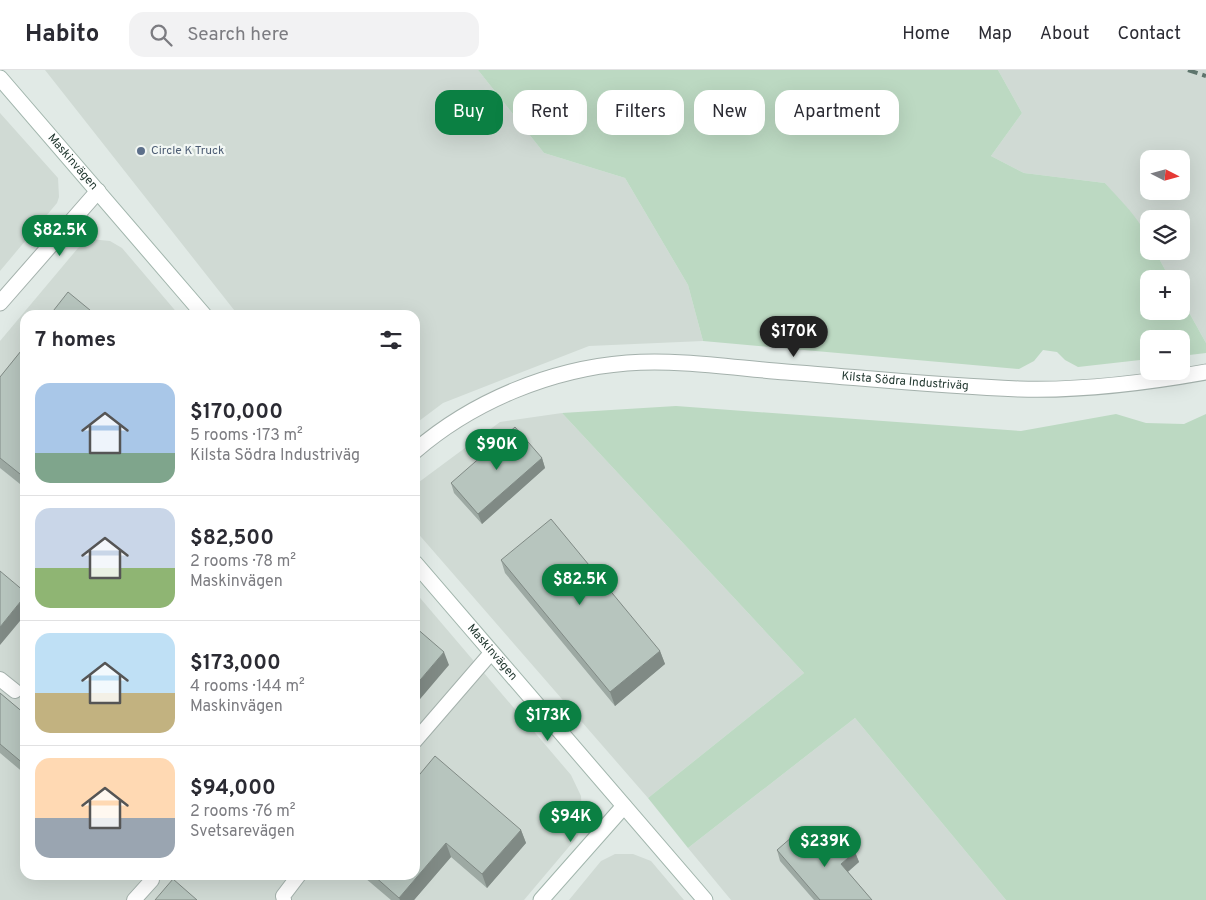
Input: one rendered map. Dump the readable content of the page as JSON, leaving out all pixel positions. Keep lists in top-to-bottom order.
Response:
{
  "streets": {
    "street": ["Maskinvägen", "Kilsta Södra Industriväg"]
  },
  "places": ["Circle K Truck"],
  "north": "right",
  "page": {
    "header": "Habito",
    "search": "Search here",
    "nav": [
      "Home",
      "Map",
      "About",
      "Contact"
    ],
    "chip": [
      "Buy",
      "Rent",
      "Filters",
      "New",
      "Apartment"
    ],
    "map_buttons": ["+", "−"],
    "price": [
      "$82.5K",
      "$170K",
      "$90K",
      "$82.5K",
      "$173K",
      "$94K",
      "$239K"
    ],
    "heading": "7 homes",
    "list": [
      {
        "name": "$170,000",
        "note": "5 rooms · 173 m² · Kilsta Södra Industriväg"
      },
      {
        "name": "$82,500",
        "note": "2 rooms · 78 m² · Maskinvägen"
      },
      {
        "name": "$173,000",
        "note": "4 rooms · 144 m² · Maskinvägen"
      },
      {
        "name": "$94,000",
        "note": "2 rooms · 76 m² · Svetsarevägen"
      }
    ]
  }
}
